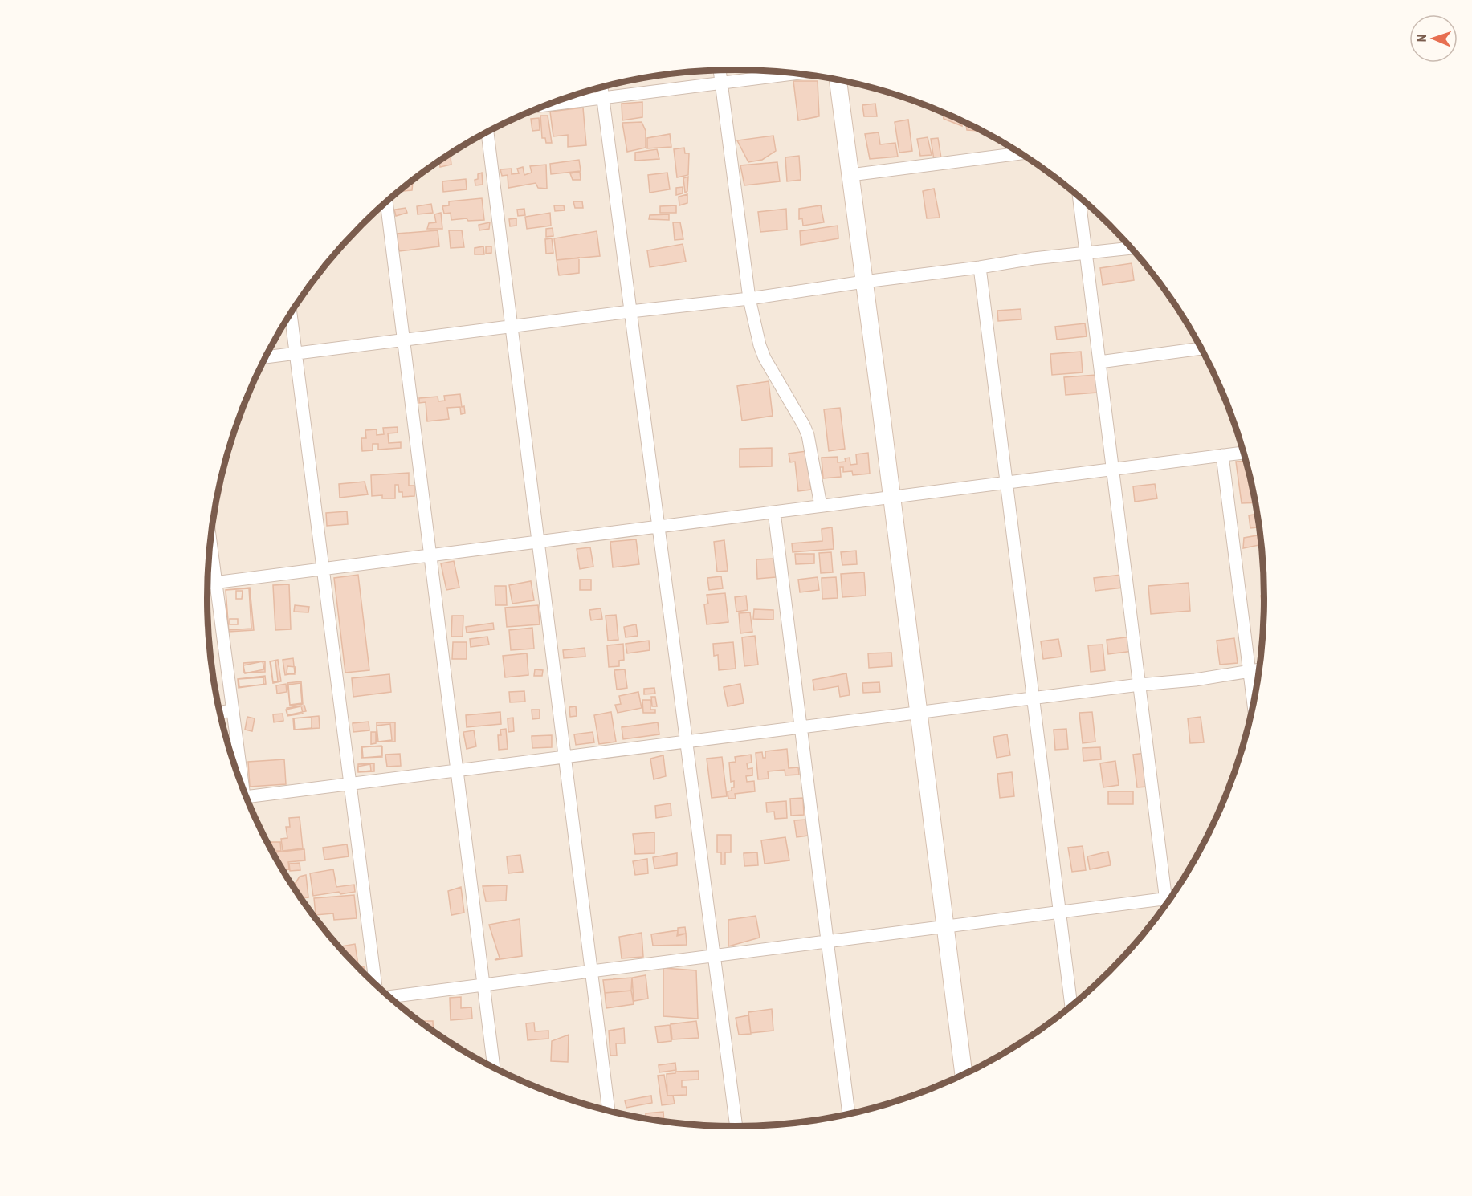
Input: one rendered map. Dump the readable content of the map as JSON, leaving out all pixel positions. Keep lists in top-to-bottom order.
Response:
{
  "north": "left"
}
